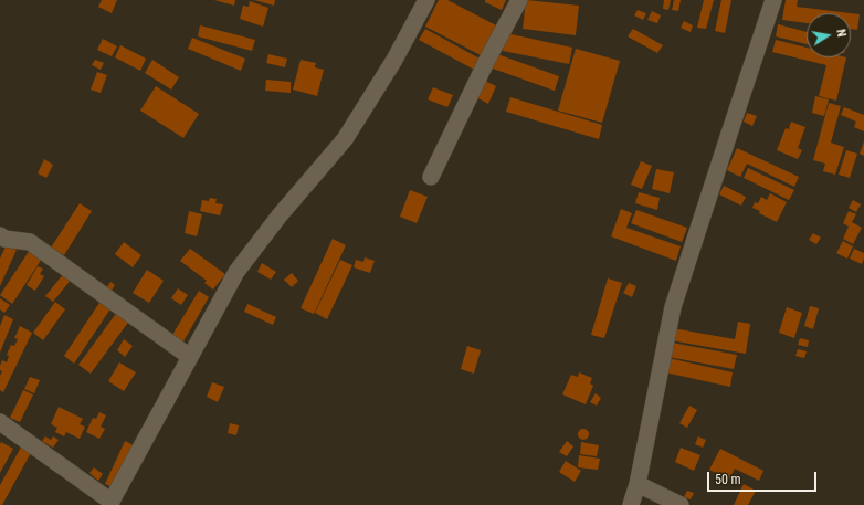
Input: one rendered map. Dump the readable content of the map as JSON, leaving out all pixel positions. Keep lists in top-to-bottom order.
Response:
{
  "scale_bar": "50 m",
  "north": "right"
}
